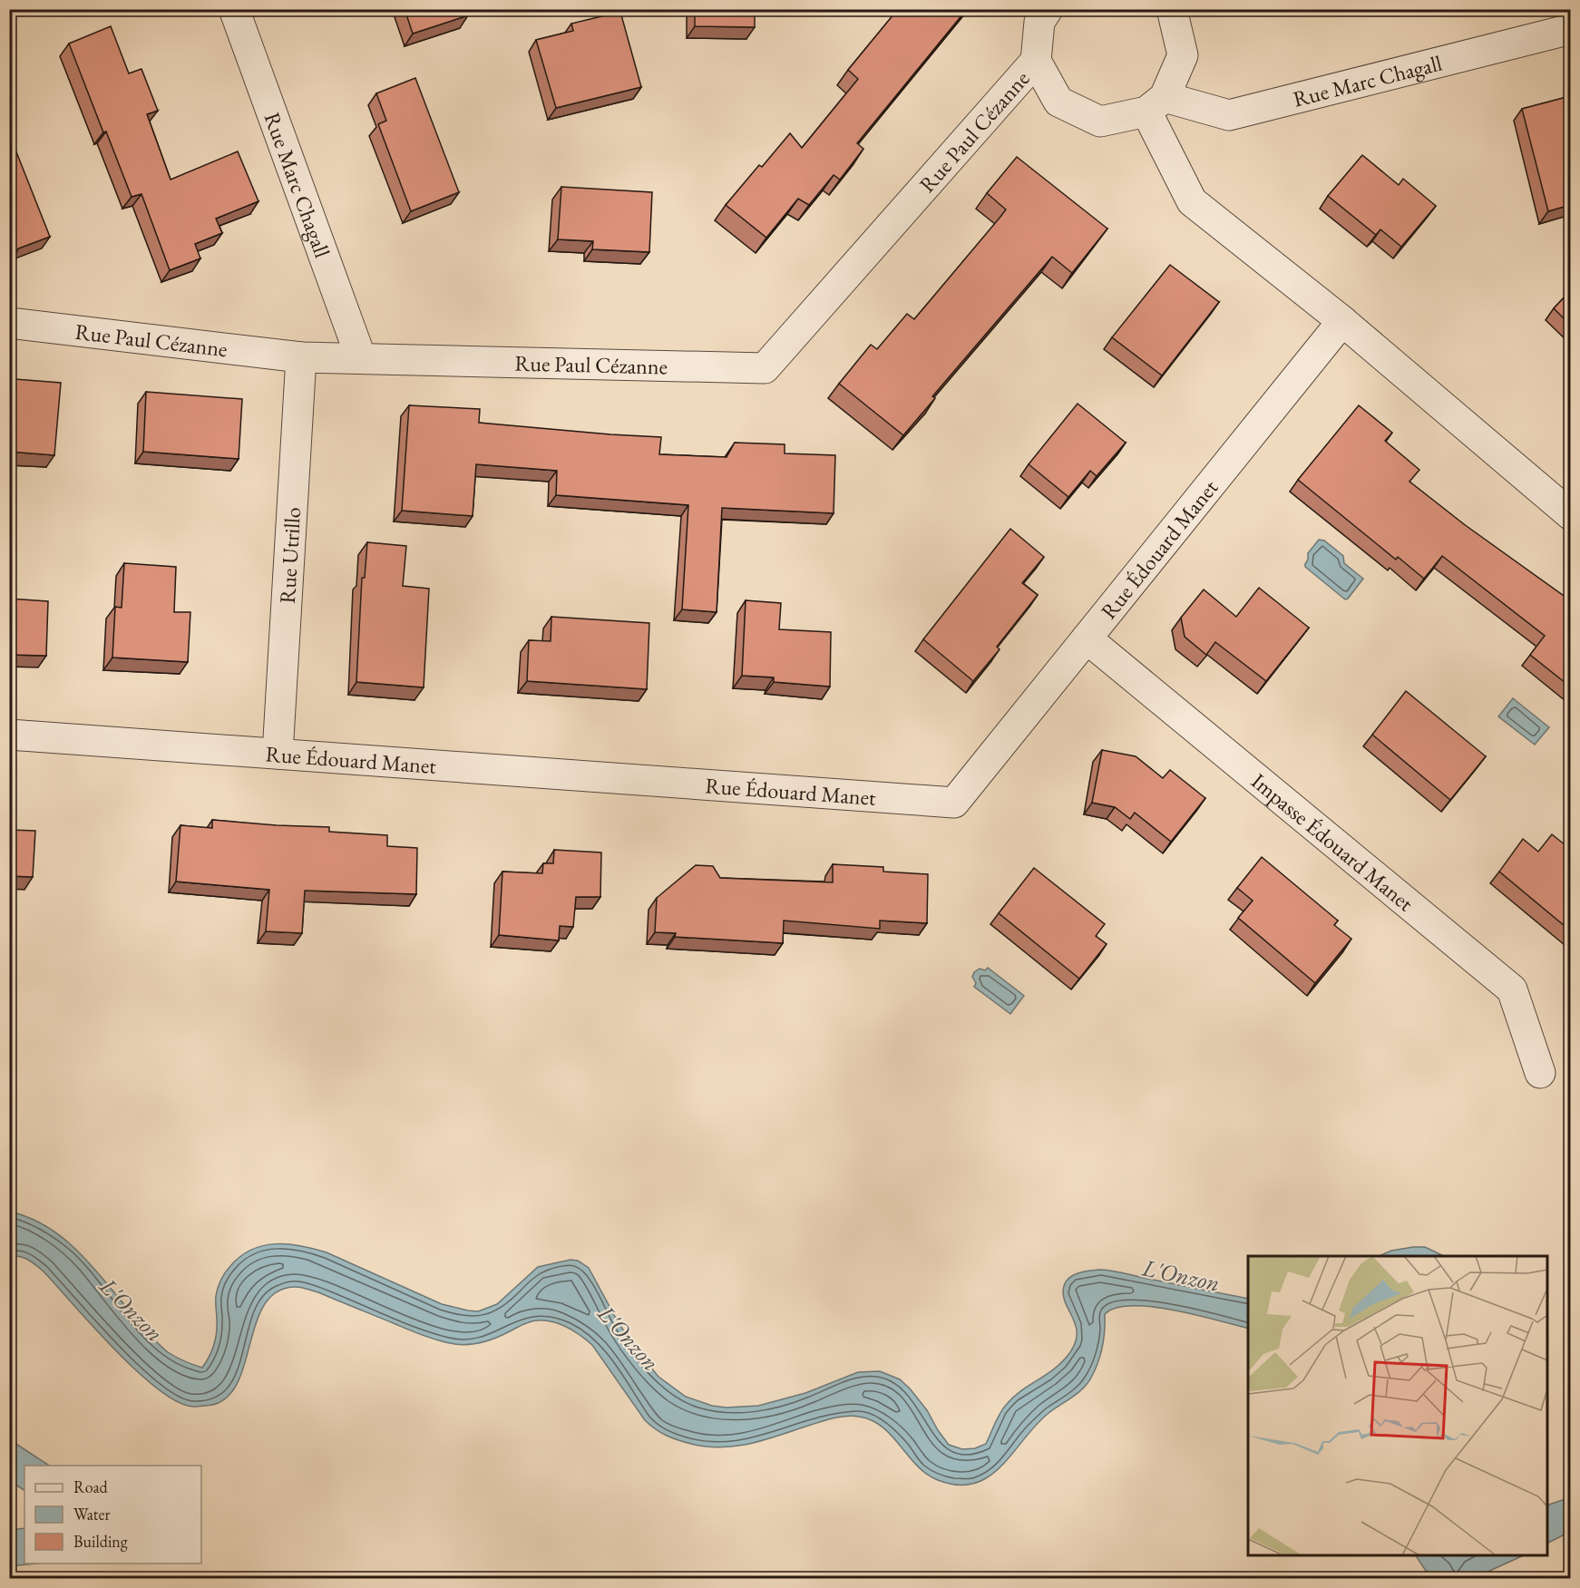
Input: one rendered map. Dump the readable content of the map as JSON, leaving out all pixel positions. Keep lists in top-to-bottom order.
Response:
{
  "streets": {
    "street": [
      "Rue Marc Chagall",
      "Rue Paul Cézanne",
      "Rue Édouard Manet",
      "Rue Utrillo",
      "Impasse Édouard Manet"
    ]
  },
  "crossings": [
    ["Rue Marc Chagall", "Rue Paul Cézanne"],
    ["Rue Paul Cézanne", "Rue Utrillo"],
    ["Rue Édouard Manet", "Rue Utrillo"],
    ["Rue Édouard Manet", "Impasse Édouard Manet"]
  ],
  "water": ["L'Onzon"],
  "legend": ["Road", "Water", "Building"]
}
